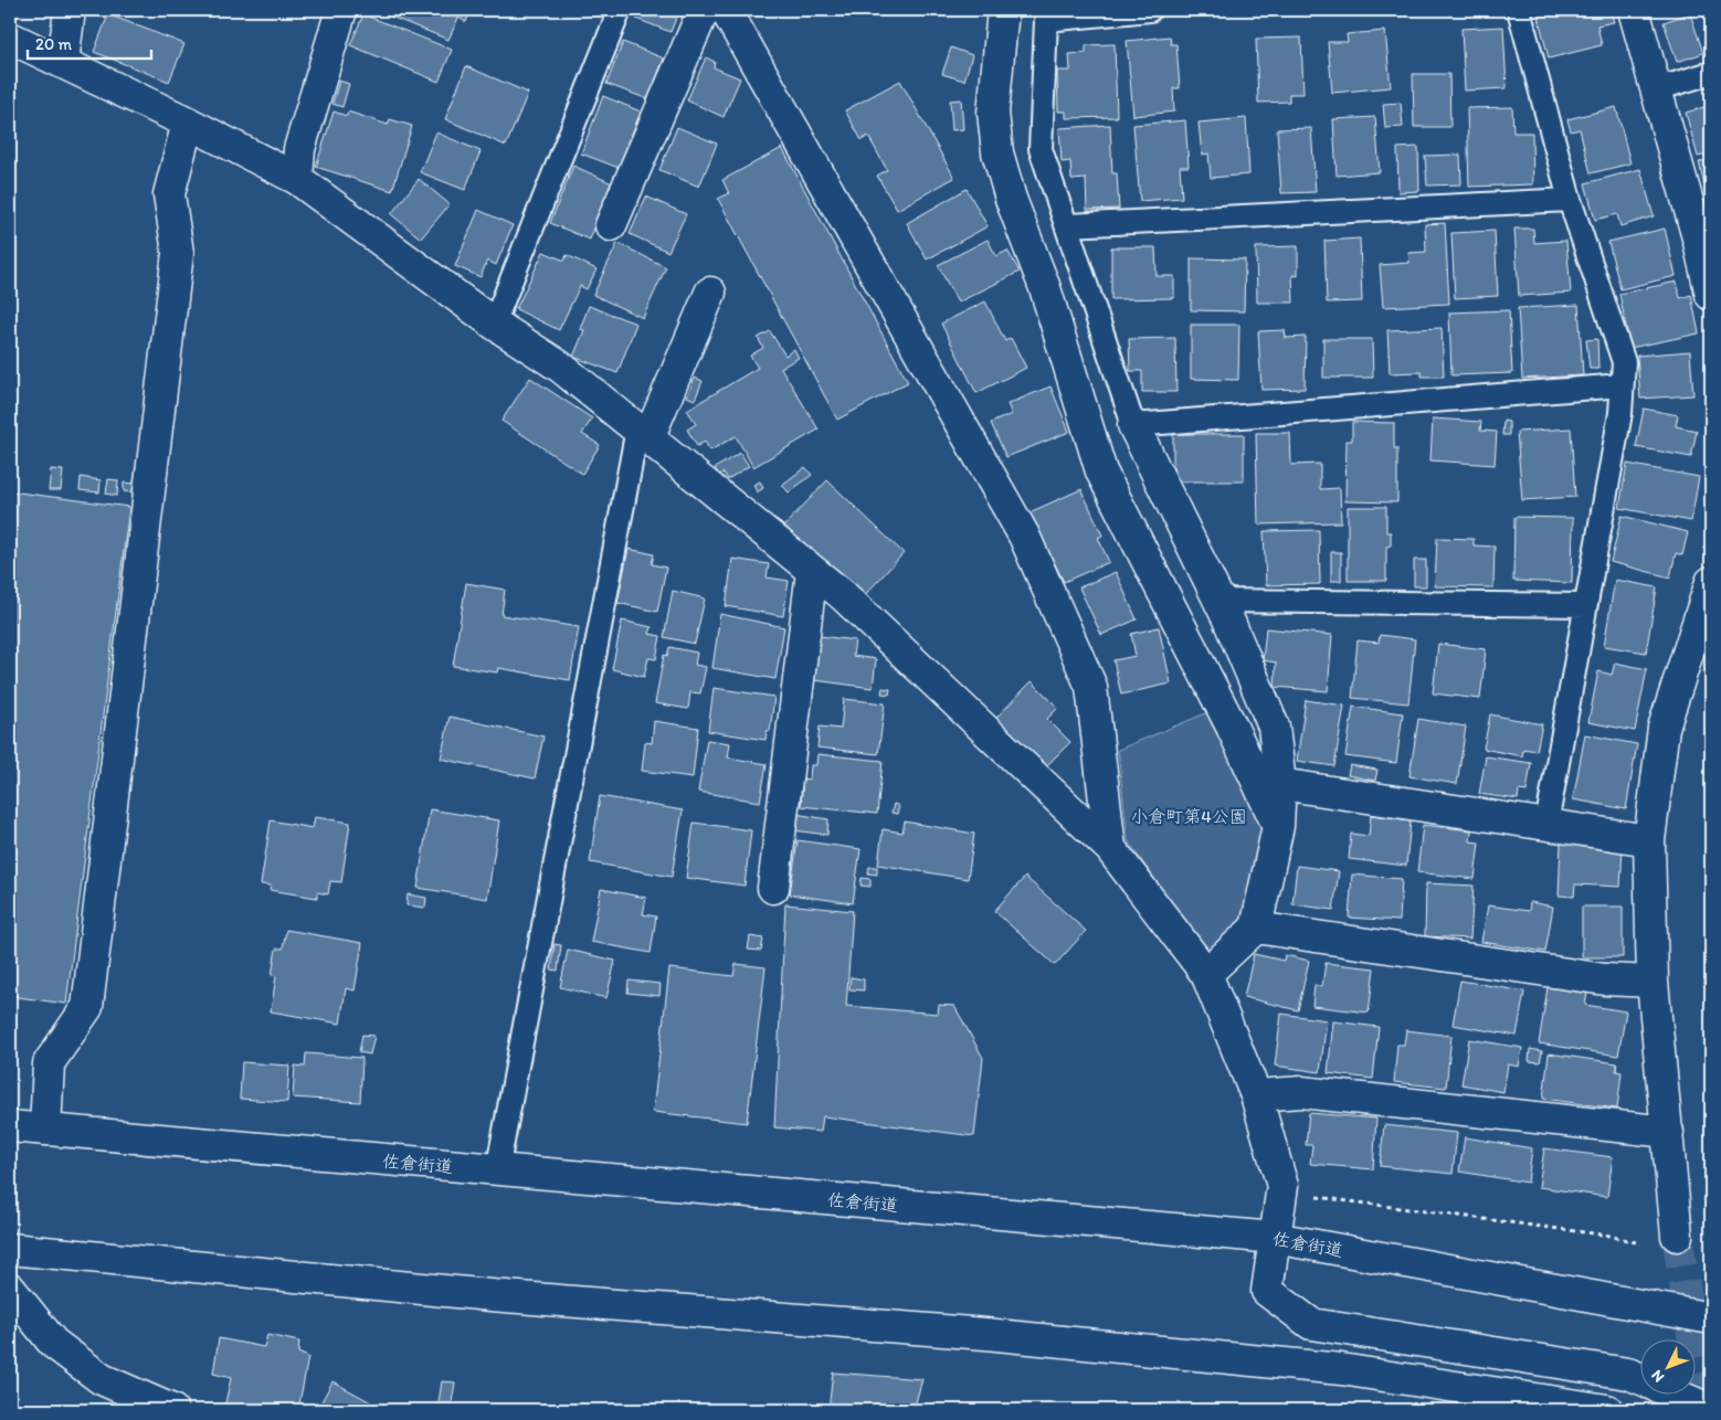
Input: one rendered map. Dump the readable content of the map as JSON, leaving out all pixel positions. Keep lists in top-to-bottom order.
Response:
{
  "streets": {
    "main road": ["佐倉街道"]
  },
  "parks": ["小倉町第4公園"],
  "scale_bar": "20 m",
  "north": "bottom left"
}
